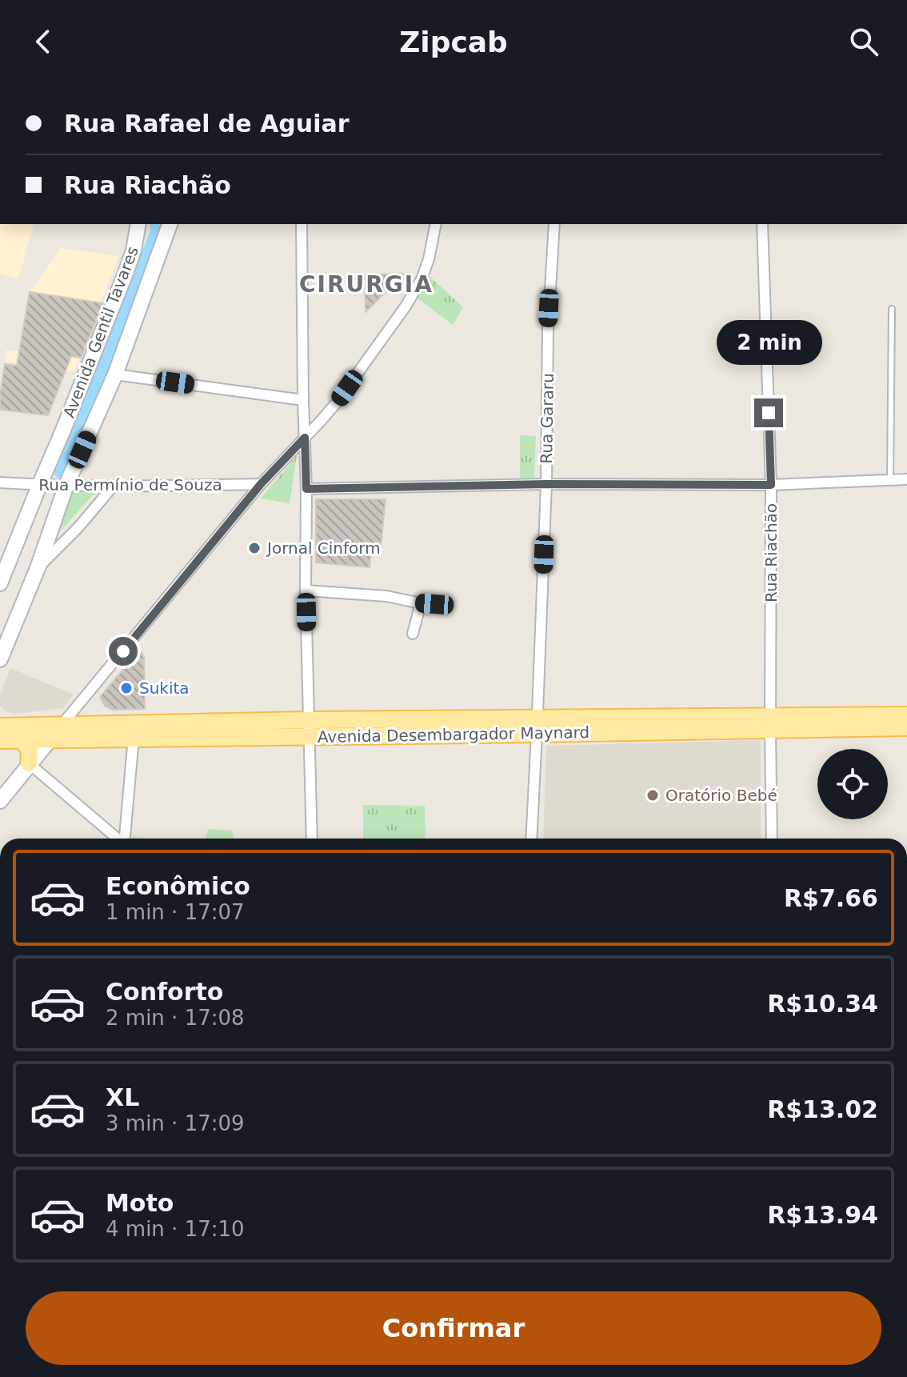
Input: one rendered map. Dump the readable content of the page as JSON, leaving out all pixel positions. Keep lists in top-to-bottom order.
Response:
{
  "streets": {
    "main road": ["Avenida Gentil Tavares", "Avenida Desembargador Maynard"],
    "street": ["Rua Gararu", "Rua Permínio de Souza", "Rua Riachão"]
  },
  "crossings": [
    ["Avenida Gentil Tavares", "Rua Permínio de Souza"],
    ["Rua Gararu", "Avenida Desembargador Maynard"],
    ["Rua Riachão", "Avenida Desembargador Maynard"]
  ],
  "districts": ["CIRURGIA"],
  "places": ["Jornal Cinform", "Sukita", "Oratório Bebé"],
  "page": {
    "header": "Zipcab",
    "banner": ["Rua Rafael de Aguiar", "Rua Riachão"],
    "bubble": "2 min",
    "list": [
      {
        "name": "Econômico",
        "note": "1 min · 17:07",
        "value": "R$7.66"
      },
      {
        "name": "Conforto",
        "note": "2 min · 17:08",
        "value": "R$10.34"
      },
      {
        "name": "XL",
        "note": "3 min · 17:09",
        "value": "R$13.02"
      },
      {
        "name": "Moto",
        "note": "4 min · 17:10",
        "value": "R$13.94"
      }
    ],
    "buttons": "Confirmar"
  }
}
